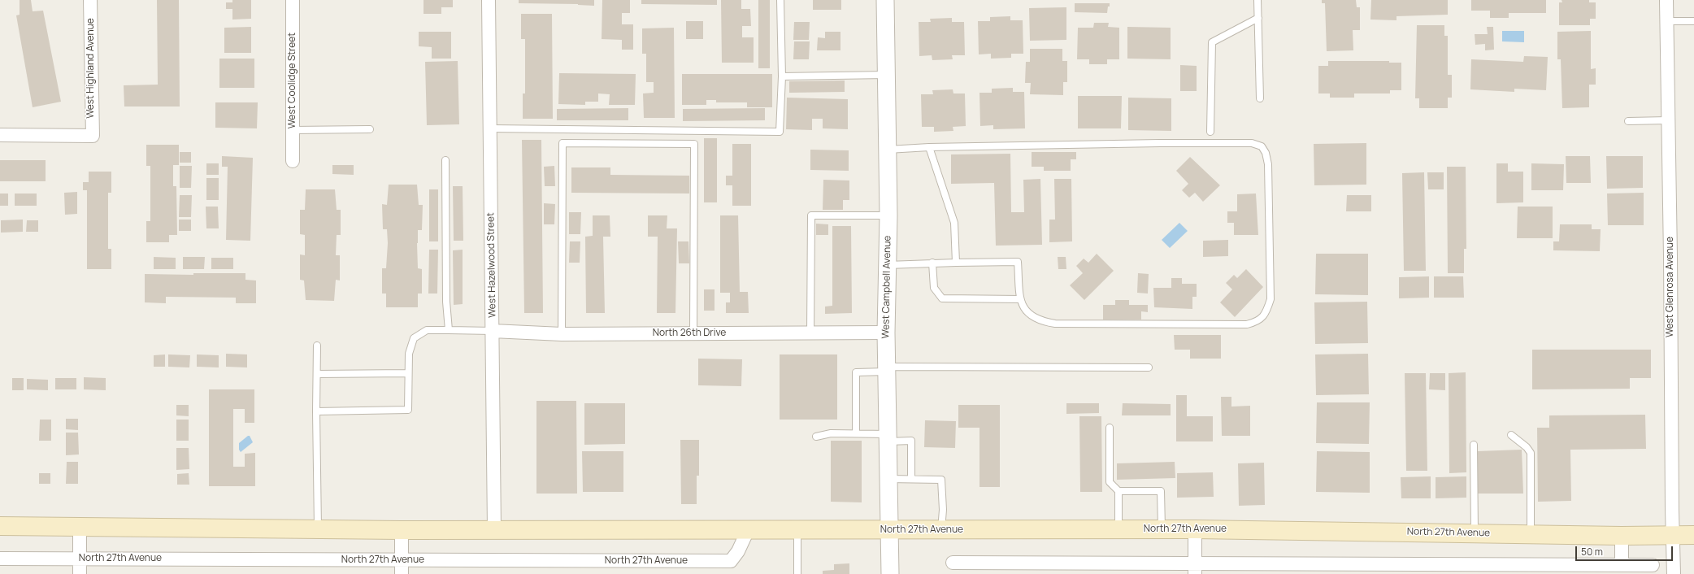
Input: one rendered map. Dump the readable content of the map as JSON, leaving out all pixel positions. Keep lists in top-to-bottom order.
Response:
{
  "streets": {
    "main road": ["North 27th Avenue"],
    "street": [
      "West Highland Avenue",
      "West Coolidge Street",
      "West Hazelwood Street",
      "West Campbell Avenue",
      "West Glenrosa Avenue",
      "North 26th Drive"
    ]
  },
  "crossings": [
    ["West Hazelwood Street", "North 26th Drive"],
    ["West Hazelwood Street", "North 27th Avenue"],
    ["West Campbell Avenue", "North 26th Drive"],
    ["West Campbell Avenue", "North 27th Avenue"],
    ["West Glenrosa Avenue", "North 27th Avenue"]
  ],
  "scale_bar": "50 m"
}
